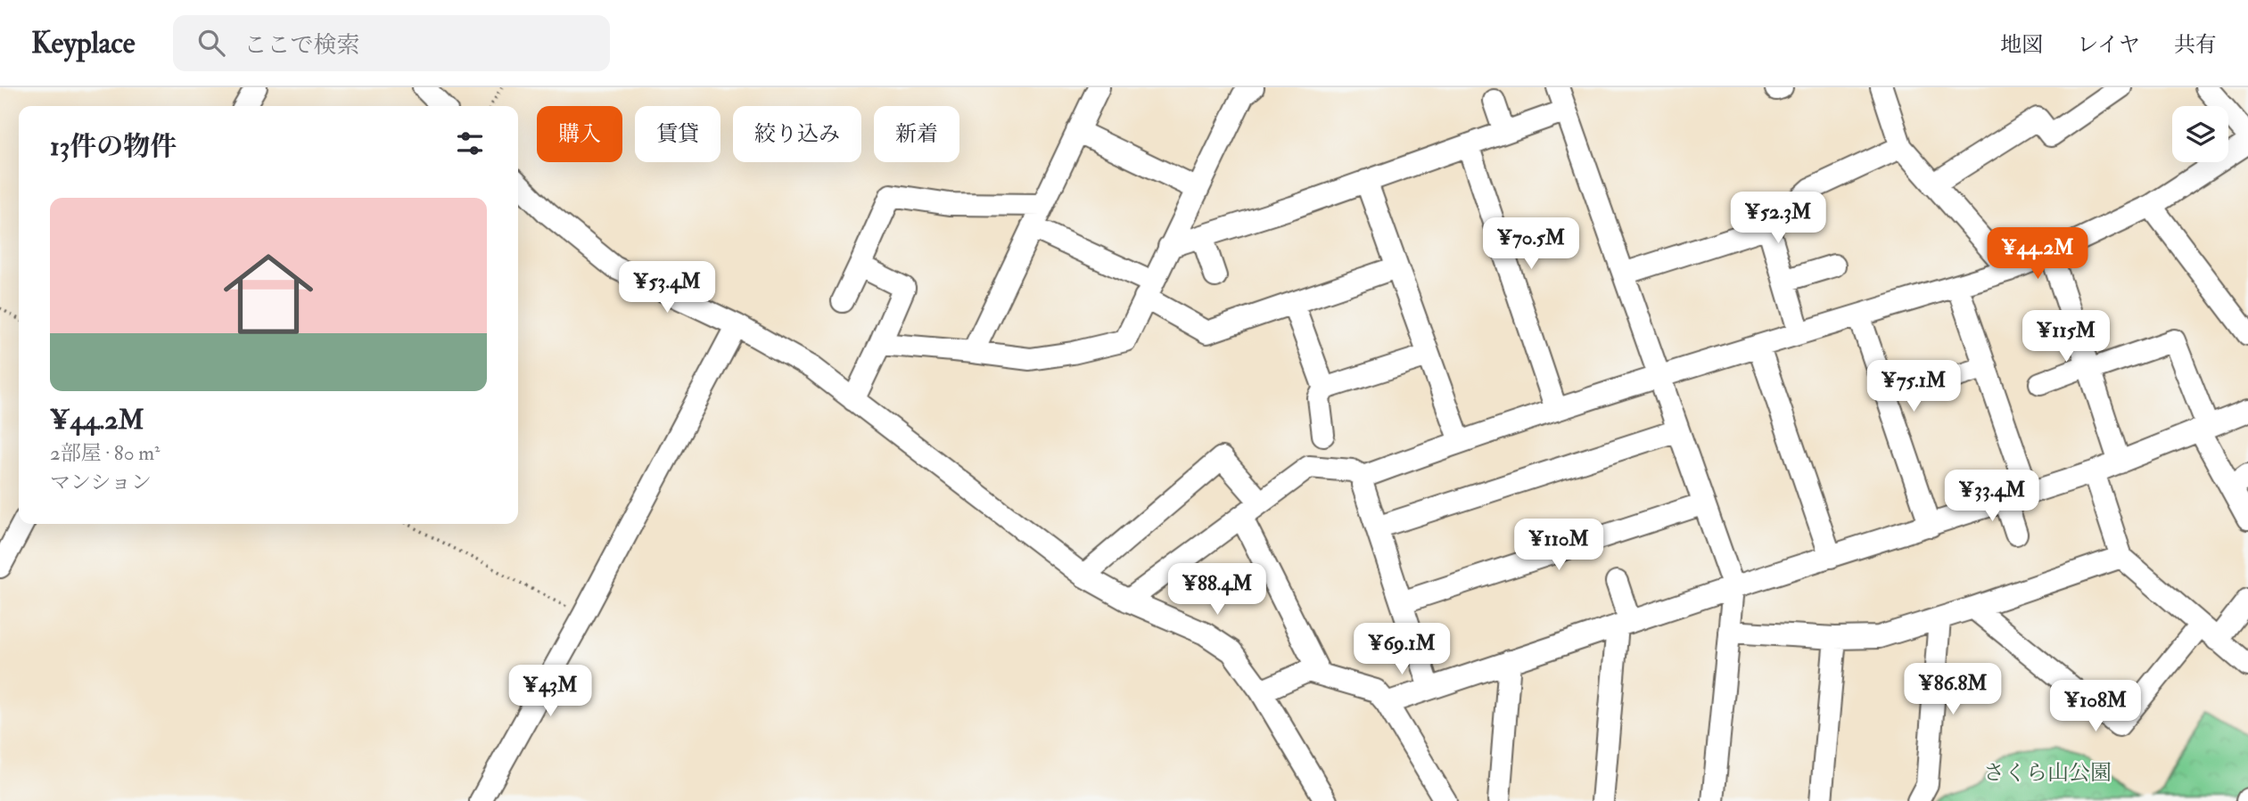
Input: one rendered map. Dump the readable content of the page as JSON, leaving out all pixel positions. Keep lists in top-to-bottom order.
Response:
{
  "parks": ["さくら山公園"],
  "page": {
    "header": "Keyplace",
    "search": "ここで検索",
    "nav": ["地図", "レイヤ", "共有"],
    "chip": [
      "購入",
      "賃貸",
      "絞り込み",
      "新着"
    ],
    "heading": "13件の物件",
    "list": [
      {
        "name": "¥44.2M",
        "note": "2部屋 · 80 m² · マンション"
      }
    ],
    "price": [
      "¥52.3M",
      "¥70.5M",
      "¥44.2M",
      "¥53.4M",
      "¥115M",
      "¥75.1M",
      "¥33.4M",
      "¥110M",
      "¥88.4M",
      "¥69.1M",
      "¥86.8M",
      "¥43M",
      "¥108M"
    ]
  }
}
